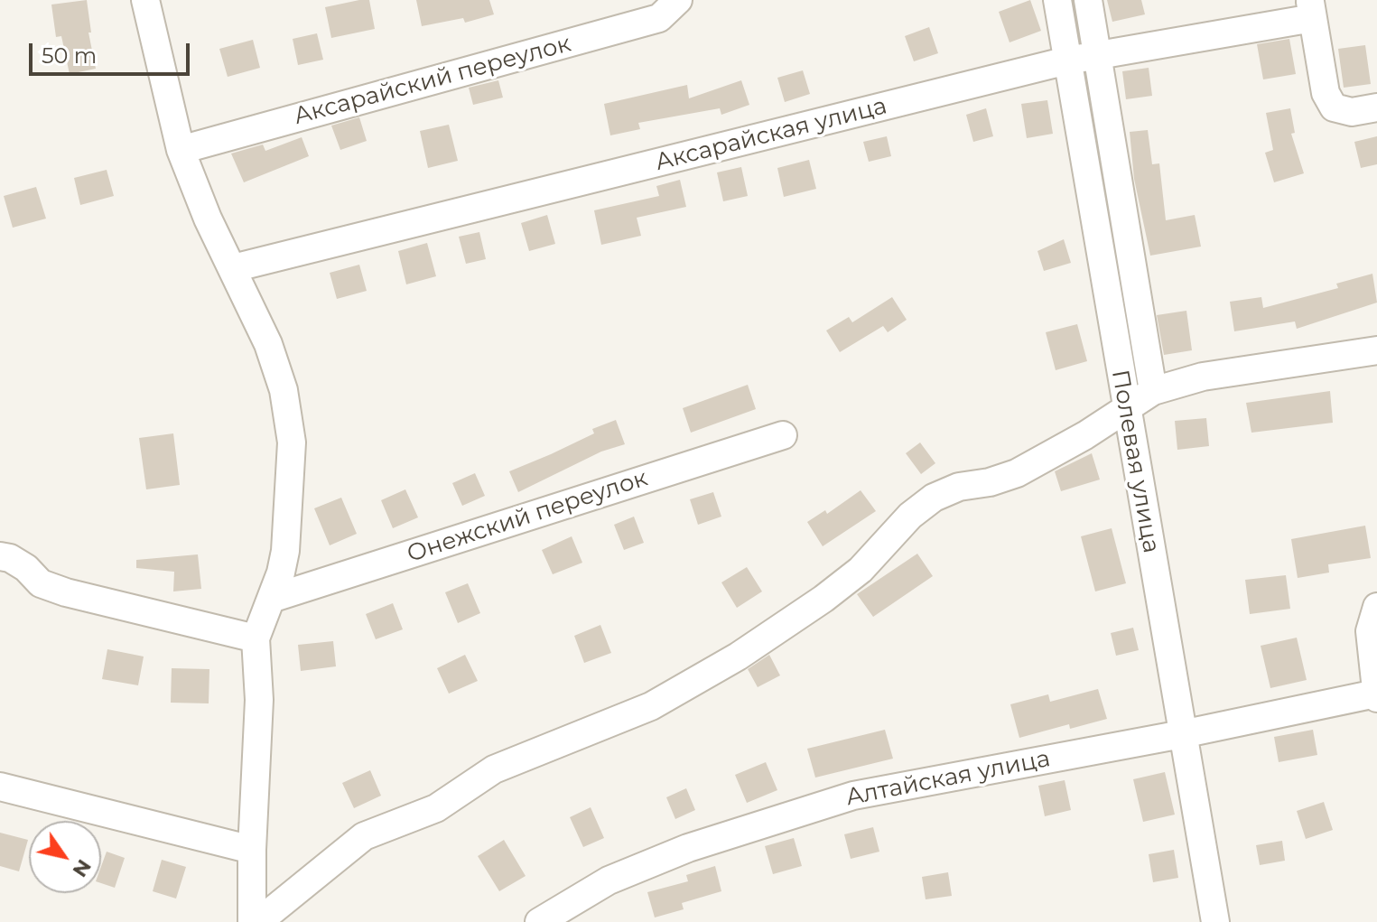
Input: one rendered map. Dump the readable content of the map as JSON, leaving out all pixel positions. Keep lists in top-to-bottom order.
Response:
{
  "streets": {
    "street": [
      "Аксарайский переулок",
      "Аксарайская улица",
      "Полевая улица",
      "Онежский переулок",
      "Алтайская улица"
    ]
  },
  "crossings": [
    ["Аксарайская улица", "Полевая улица"],
    ["Полевая улица", "Алтайская улица"]
  ],
  "scale_bar": "50 m",
  "north": "bottom right"
}
